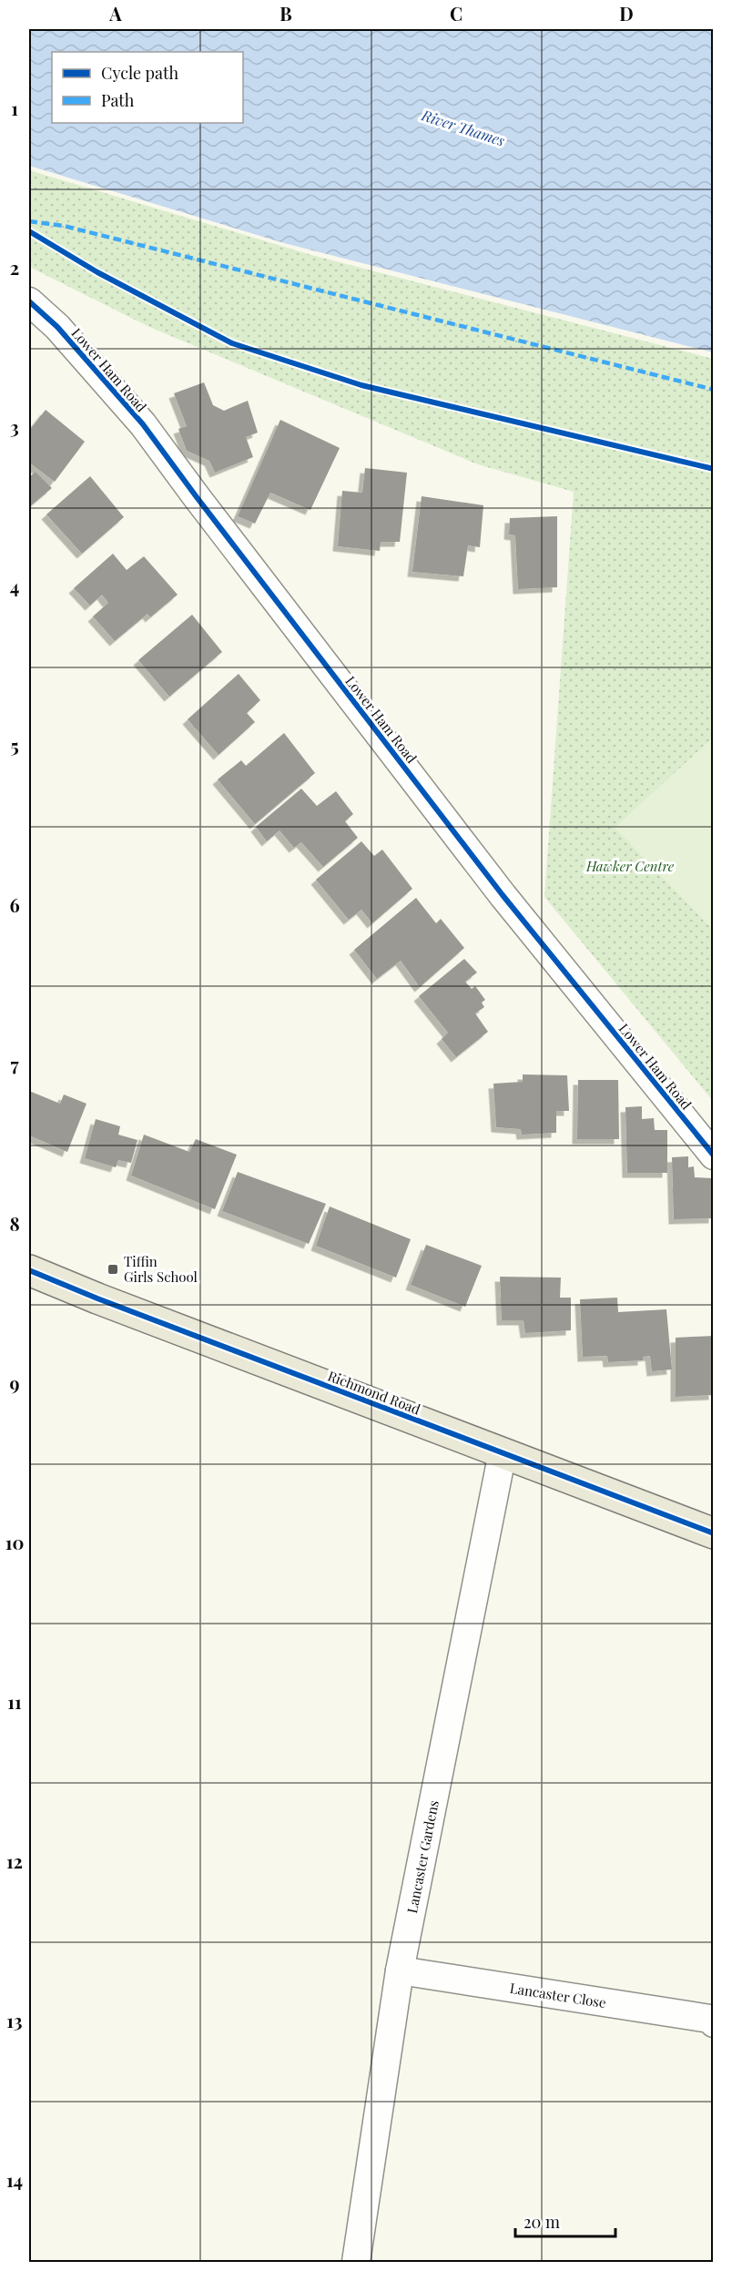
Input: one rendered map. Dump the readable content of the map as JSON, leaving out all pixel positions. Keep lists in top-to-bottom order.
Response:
{
  "streets": {
    "main road": ["Richmond Road"],
    "street": ["Lower Ham Road", "Lancaster Gardens", "Lancaster Close"]
  },
  "crossings": [
    ["Richmond Road", "Lancaster Gardens"],
    ["Lancaster Gardens", "Lancaster Close"]
  ],
  "water": ["River Thames"],
  "parks": ["Hawker Centre"],
  "places": {
    "transit": ["Tiffin Girls School"]
  },
  "legend": ["Cycle path", "Path"],
  "scale_bar": "20 m",
  "grid": {
    "columns": [
      "A",
      "B",
      "C",
      "D"
    ],
    "rows": [
      "1",
      "2",
      "3",
      "4",
      "5",
      "6",
      "7",
      "8",
      "9",
      "10",
      "11",
      "12",
      "13",
      "14"
    ]
  }
}
